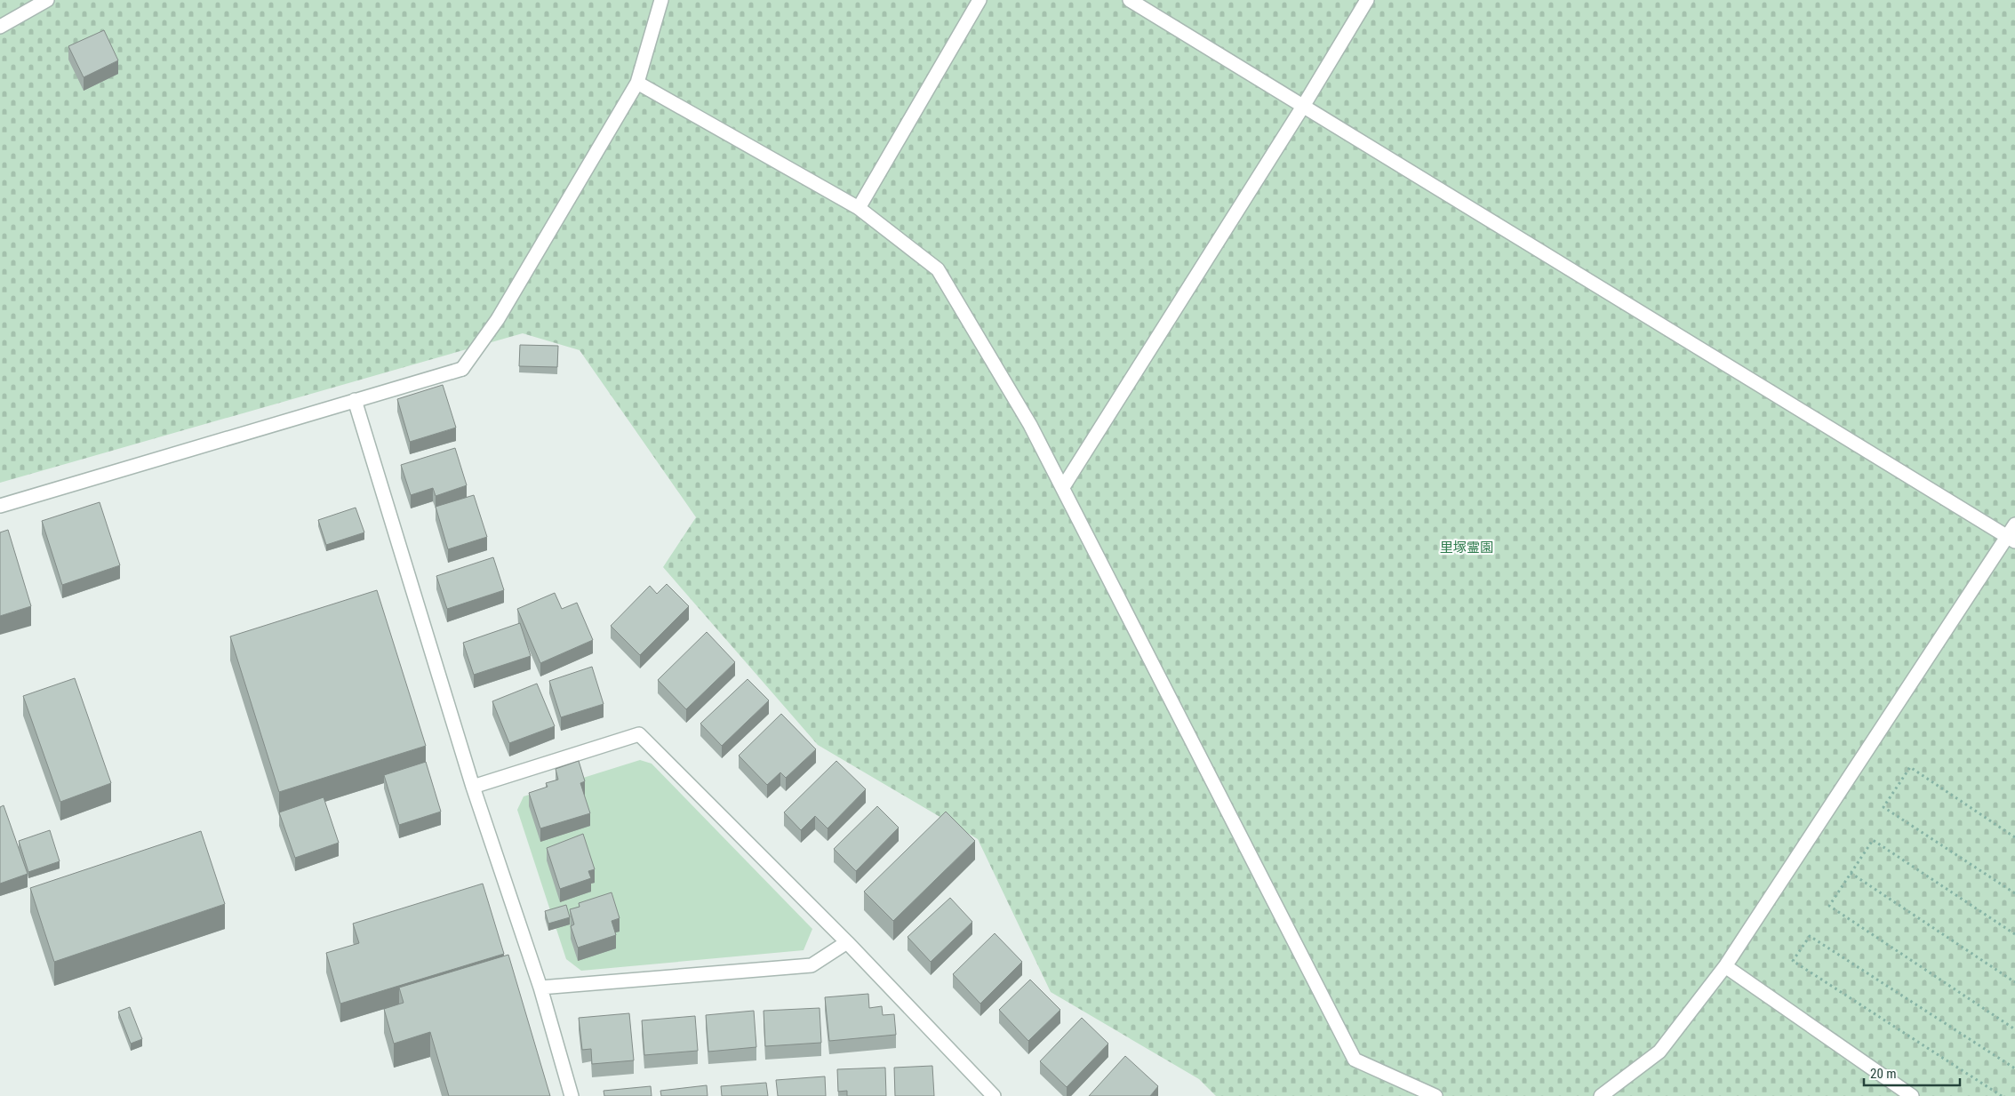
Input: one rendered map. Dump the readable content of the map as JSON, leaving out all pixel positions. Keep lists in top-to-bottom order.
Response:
{
  "parks": ["里塚霊園"],
  "scale_bar": "20 m"
}
